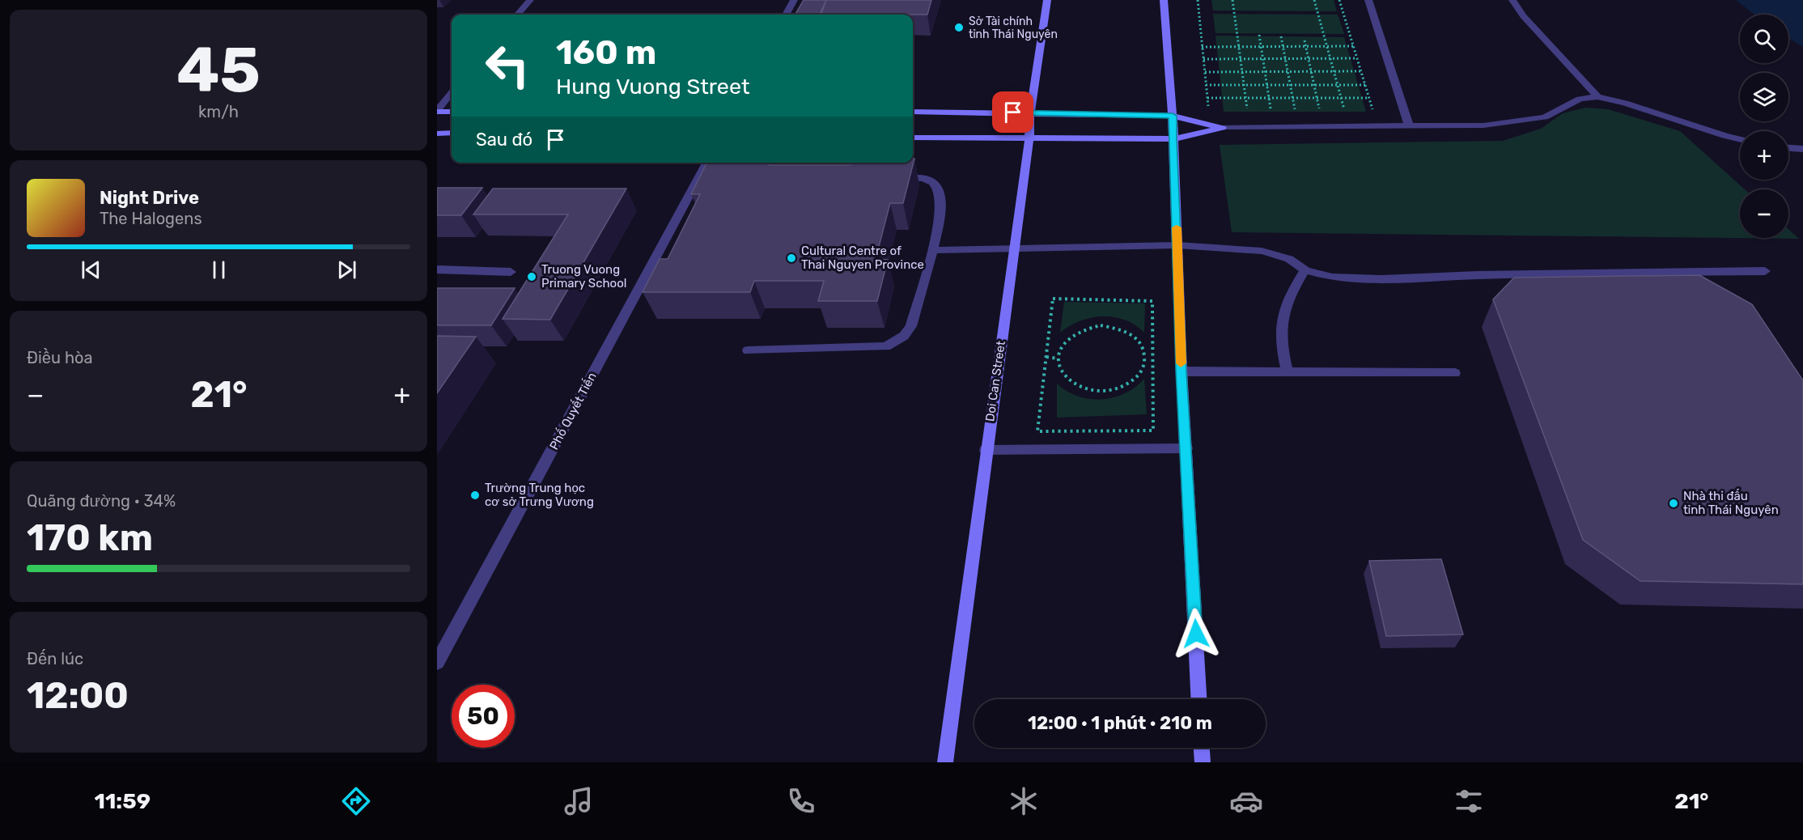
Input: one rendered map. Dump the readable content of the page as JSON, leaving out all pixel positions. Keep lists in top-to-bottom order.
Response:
{
  "streets": {
    "main road": ["Doi Can Street"],
    "street": ["Phố Quyết Tiến"]
  },
  "places": [
    "Sở Tài chính tỉnh Thái Nguyên",
    "Cultural Centre of Thai Nguyen Province",
    "Truong Vuong Primary School",
    "Trường Trung học cơ sở Trưng Vương",
    "Nhà thi đấu tỉnh Thái Nguyên"
  ],
  "page": {
    "tile": [
      ["45", "km/h"],
      "Điều hòa",
      ["Quãng đường · 34%", "170 km"],
      ["Đến lúc", "12:00"]
    ],
    "map_buttons": ["+", "−"],
    "turn": ["160 m", "Hung Vuong Street"],
    "then": "Sau đó",
    "song": ["Night Drive", "The Halogens"],
    "heat": ["−", "21°", "+"],
    "limit": "50",
    "trip": "12:00 · 1 phút · 210 m",
    "tabs": ["11:59", "21°"]
  }
}
